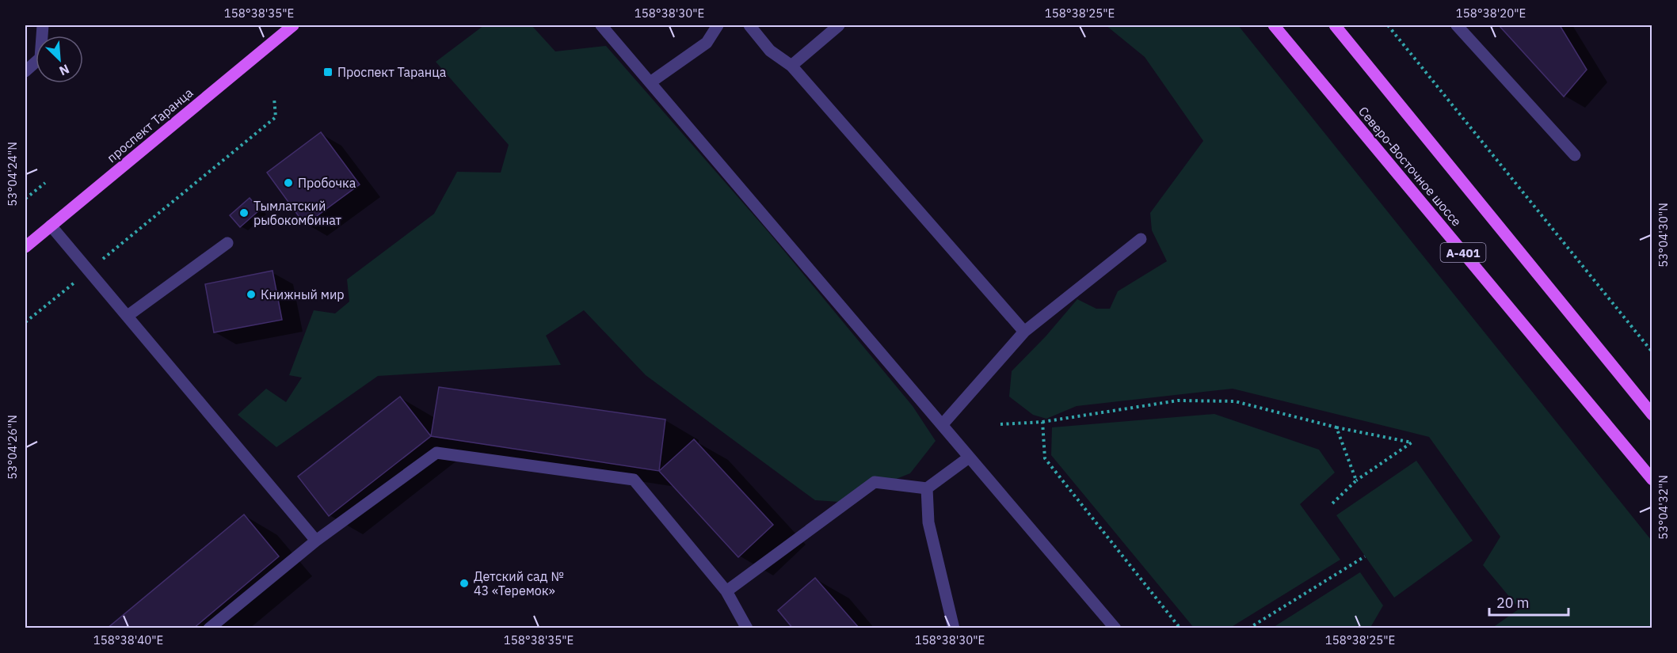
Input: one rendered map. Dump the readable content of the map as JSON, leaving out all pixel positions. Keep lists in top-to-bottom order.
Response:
{
  "streets": {
    "main road": ["проспект Таранца", "Северо-Восточное шоссе", "А-401"]
  },
  "places": {
    "transit": ["Проспект Таранца"],
    "other": [
      "Пробочка",
      "Тымлатский рыбокомбинат",
      "Книжный мир",
      "Детский сад № 43 «Теремок»"
    ]
  },
  "scale_bar": "20 m",
  "north": "bottom right",
  "coordinates": [
    "158°38'35\"E",
    "158°38'30\"E",
    "158°38'25\"E",
    "158°38'20\"E",
    "53°04'24\"N",
    "53°04'30\"N",
    "53°04'26\"N",
    "53°04'32\"N",
    "158°38'40\"E"
  ]
}
